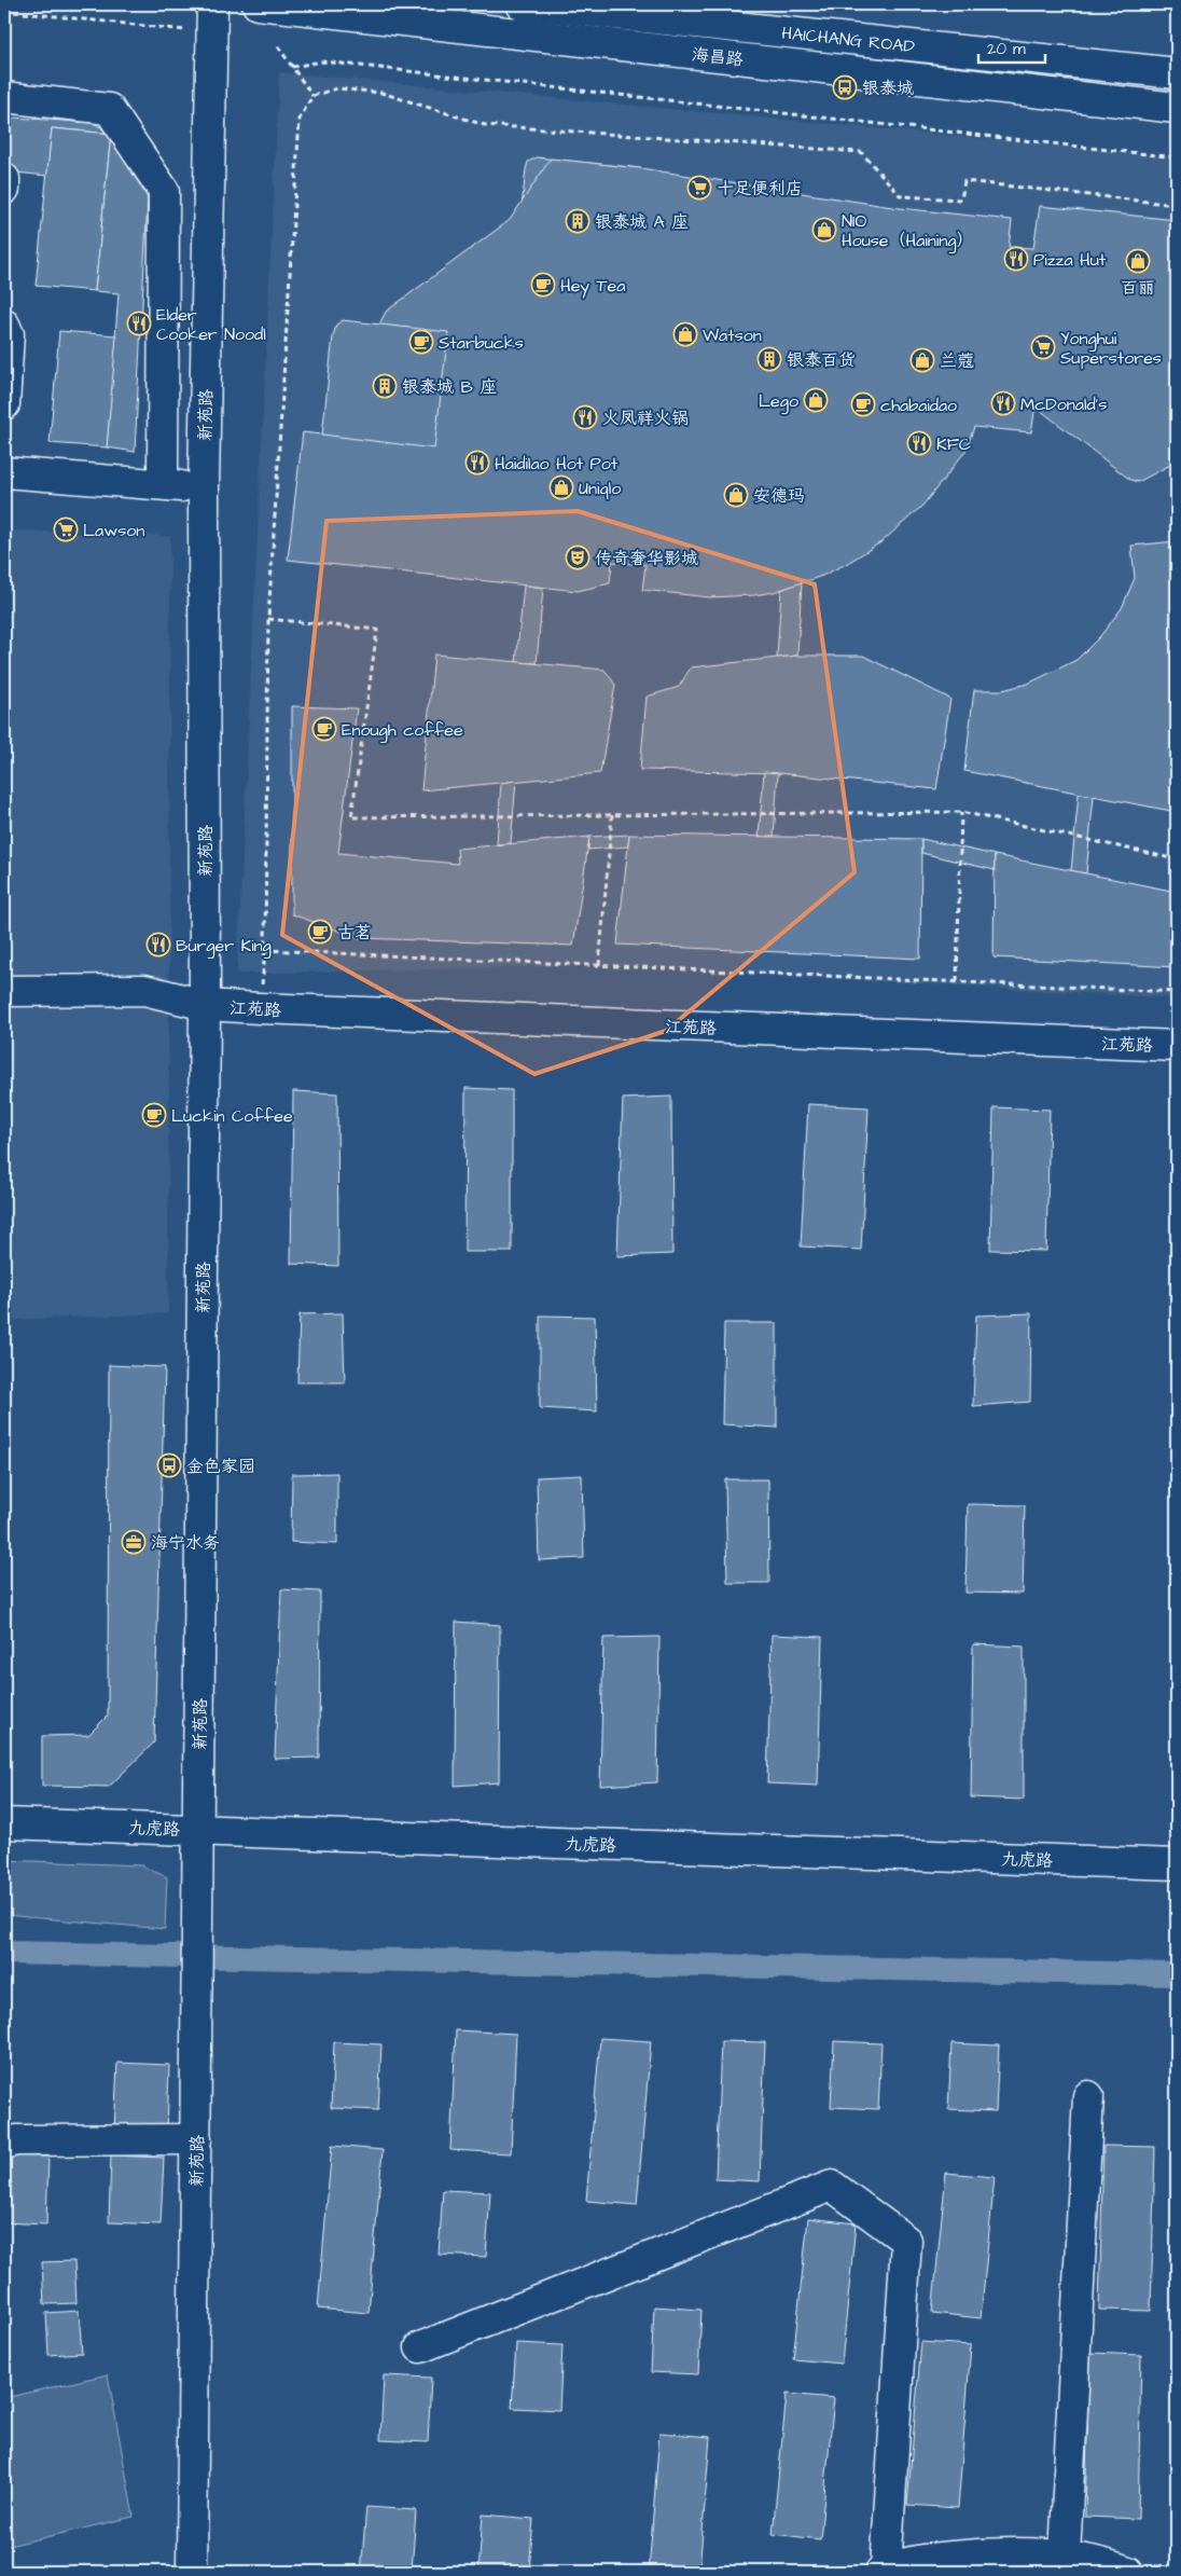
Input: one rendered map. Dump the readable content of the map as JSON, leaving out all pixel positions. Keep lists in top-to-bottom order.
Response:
{
  "streets": {
    "street": [
      "HAICHANG ROAD",
      "海昌路",
      "新苑路",
      "江苑路",
      "九虎路"
    ]
  },
  "crossings": [
    ["新苑路", "江苑路"],
    ["新苑路", "九虎路"]
  ],
  "places": {
    "bus stop": ["银泰城", "金色家园"],
    "supermarket": ["十足便利店", "Yonghui Superstores", "Lawson"],
    "building": ["银泰城 A 座", "银泰百货", "银泰城 B 座"],
    "shop": [
      "NIO House（Haining）",
      "百丽",
      "Watson",
      "兰蔻",
      "Lego",
      "Uniqlo",
      "安德玛"
    ],
    "restaurant": [
      "Pizza Hut",
      "Elder Cooker Noodl",
      "McDonald's",
      "火凤祥火锅",
      "KFC",
      "Haidilao Hot Pot",
      "Burger King"
    ],
    "cafe": [
      "Hey Tea",
      "Starbucks",
      "chabaidao",
      "Enough coffee",
      "古茗",
      "Luckin Coffee"
    ],
    "theatre": ["传奇奢华影城"],
    "office": ["海宁水务"]
  },
  "scale_bar": "20 m"
}
